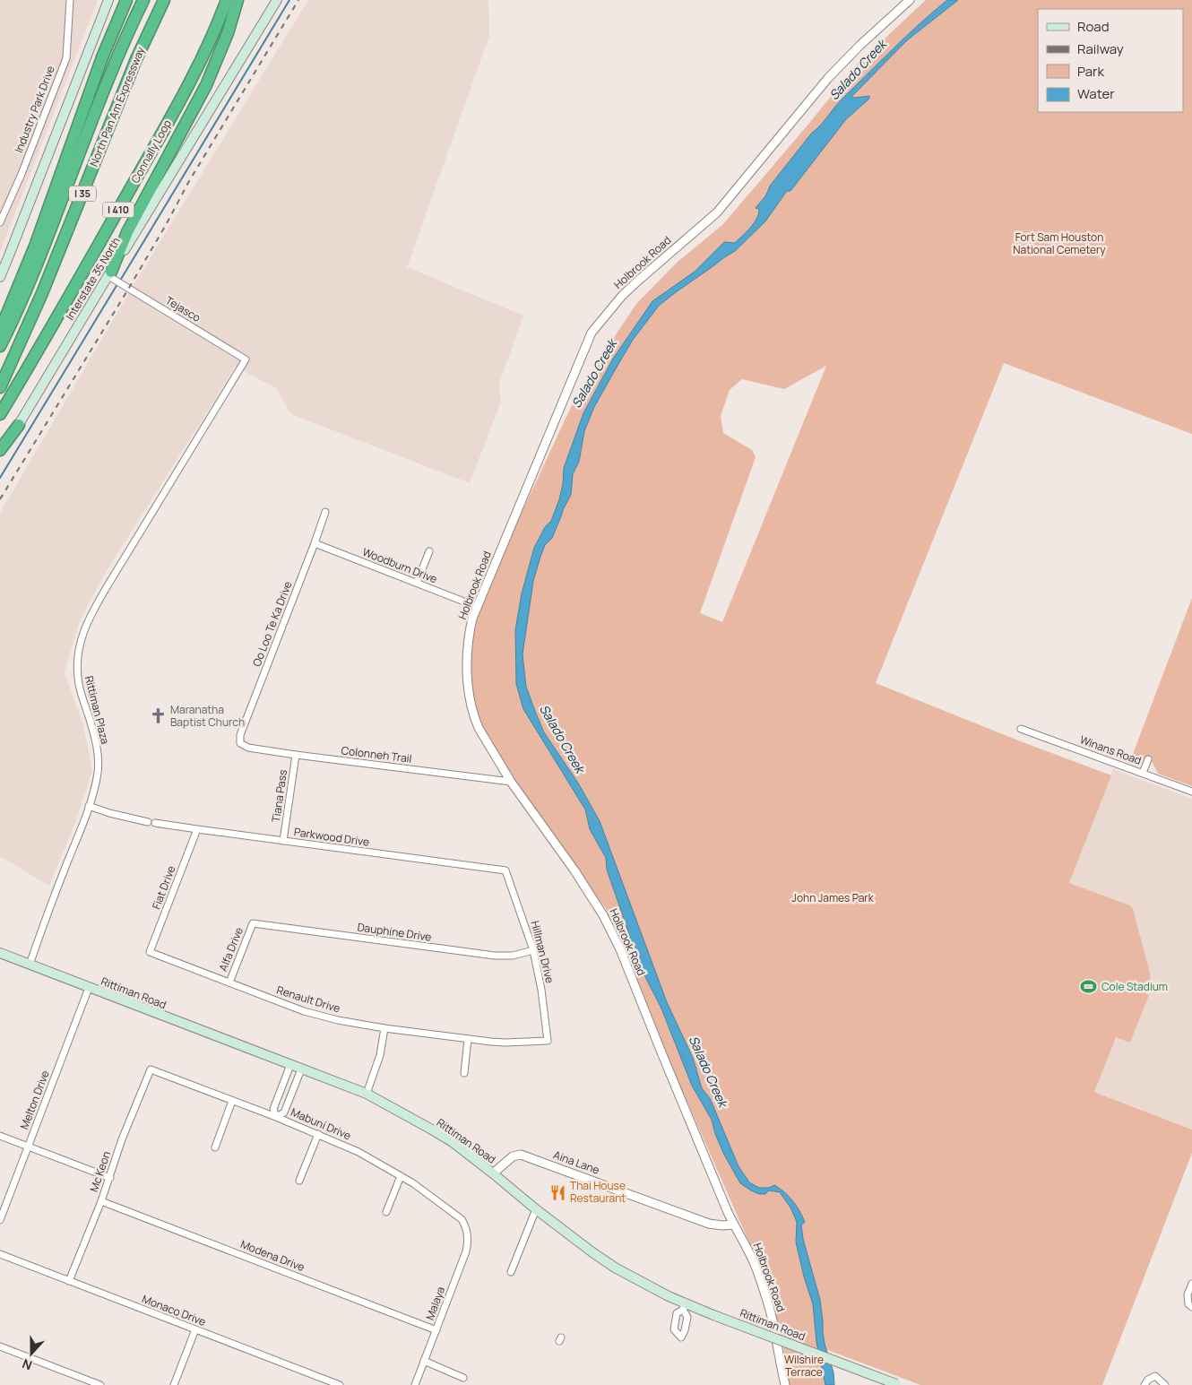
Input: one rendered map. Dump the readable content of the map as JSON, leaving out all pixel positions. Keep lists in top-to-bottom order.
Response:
{
  "streets": {
    "highway": [
      "North Pan Am Expressway",
      "Connally Loop",
      "I 35",
      "I 410"
    ],
    "main road": ["Interstate 35 North", "Rittiman Road"],
    "street": [
      "Industry Park Drive",
      "Holbrook Road",
      "Tejasco",
      "Woodburn Drive",
      "Oo Loo Te Ka Drive",
      "Rittiman Plaza",
      "Winans Road",
      "Colonneh Trail",
      "Tiana Pass",
      "Parkwood Drive",
      "Fiat Drive",
      "Dauphine Drive",
      "Alfa Drive",
      "Hillman Drive",
      "Renault Drive",
      "Melton Drive",
      "Mabuni Drive",
      "Aina Lane",
      "Mc Keon",
      "Modena Drive",
      "Malaya",
      "Monaco Drive"
    ]
  },
  "crossings": [
    ["Holbrook Road", "Woodburn Drive"],
    ["Holbrook Road", "Colonneh Trail"],
    ["Holbrook Road", "Aina Lane"],
    ["Interstate 35 North", "Tejasco"],
    ["Tejasco", "Rittiman Plaza"],
    ["Woodburn Drive", "Oo Loo Te Ka Drive"],
    ["Oo Loo Te Ka Drive", "Colonneh Trail"],
    ["Rittiman Plaza", "Parkwood Drive"],
    ["Rittiman Plaza", "Rittiman Road"],
    ["Colonneh Trail", "Tiana Pass"],
    ["Tiana Pass", "Parkwood Drive"],
    ["Parkwood Drive", "Fiat Drive"],
    ["Parkwood Drive", "Hillman Drive"],
    ["Fiat Drive", "Renault Drive"],
    ["Dauphine Drive", "Alfa Drive"],
    ["Dauphine Drive", "Hillman Drive"],
    ["Alfa Drive", "Renault Drive"],
    ["Hillman Drive", "Renault Drive"],
    ["Rittiman Road", "Melton Drive"],
    ["Rittiman Road", "Aina Lane"],
    ["Mabuni Drive", "Mc Keon"],
    ["Mabuni Drive", "Malaya"],
    ["Mc Keon", "Modena Drive"],
    ["Mc Keon", "Monaco Drive"],
    ["Modena Drive", "Malaya"]
  ],
  "water": ["Salado Creek"],
  "parks": ["Fort Sam Houston National Cemetery", "John James Park", "Wilshire Terrace"],
  "places": {
    "church": ["Maranatha Baptist Church"],
    "sports": ["Cole Stadium"],
    "restaurant": ["Thai House Restaurant"]
  },
  "legend": [
    "Road",
    "Railway",
    "Park",
    "Water"
  ],
  "north": "bottom"
}
